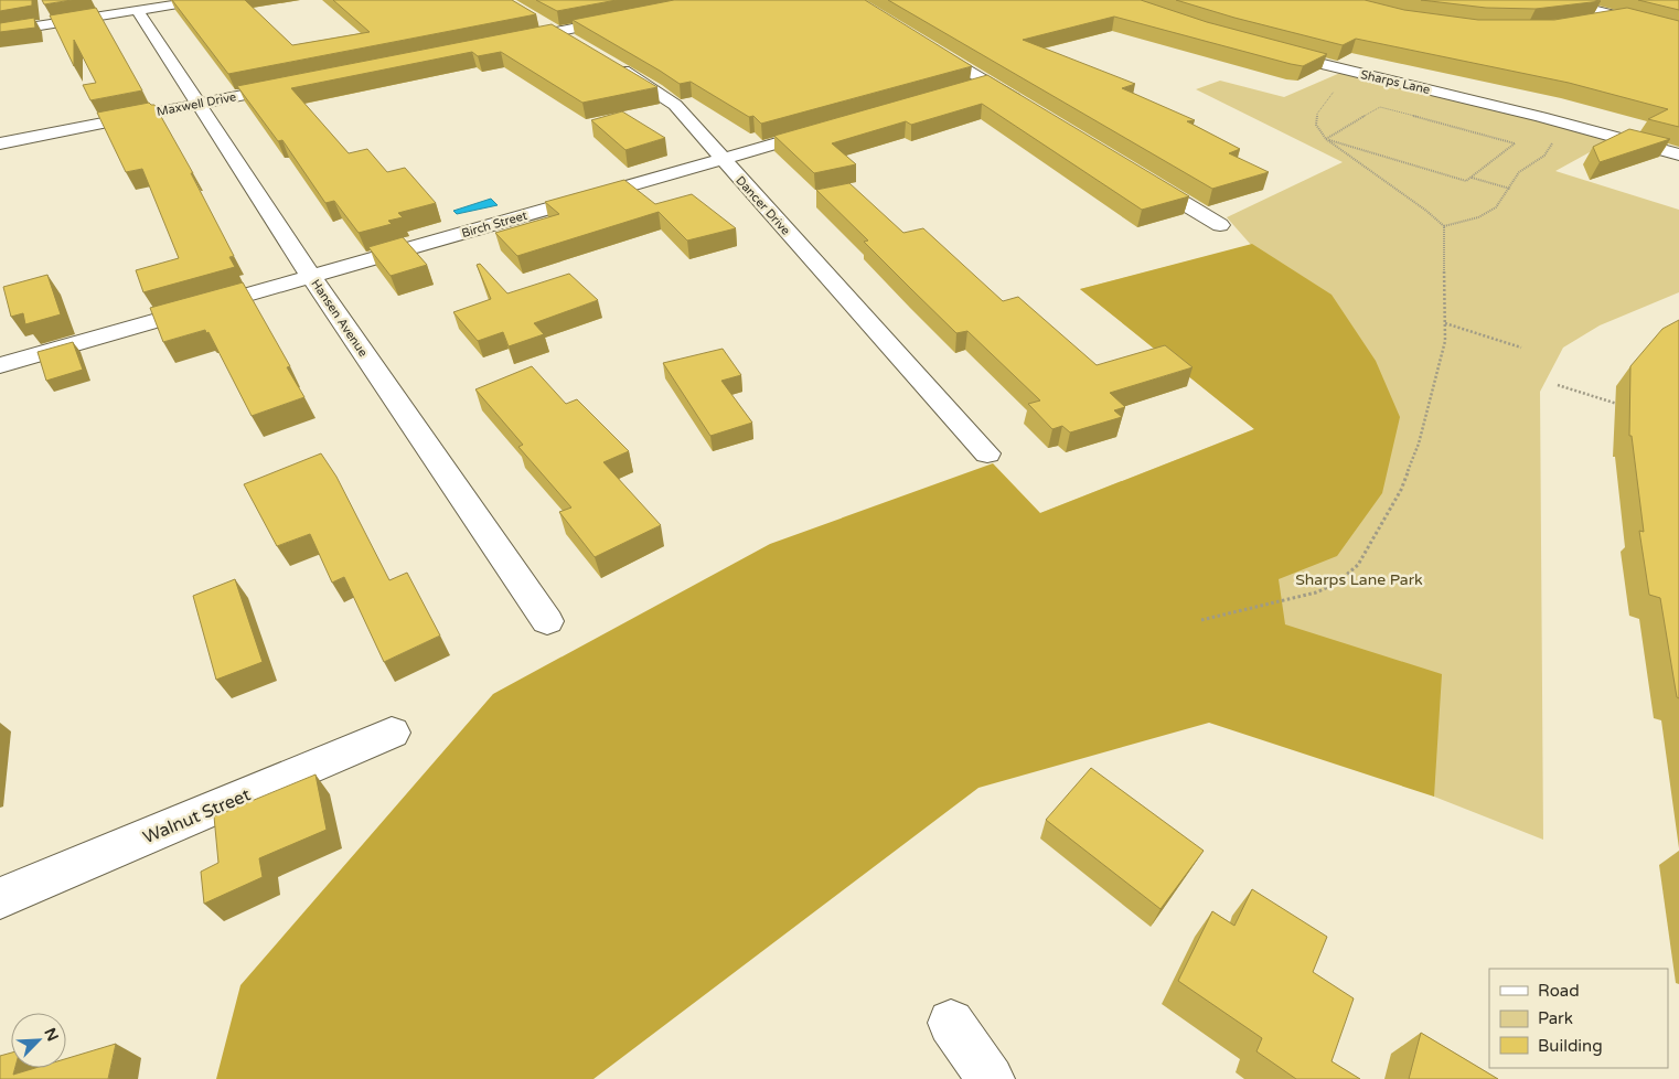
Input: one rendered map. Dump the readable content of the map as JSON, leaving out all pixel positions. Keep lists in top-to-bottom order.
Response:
{
  "streets": {
    "street": [
      "Sharps Lane",
      "Maxwell Drive",
      "Dancer Drive",
      "Birch Street",
      "Hansen Avenue",
      "Walnut Street"
    ]
  },
  "crossings": [
    ["Maxwell Drive", "Hansen Avenue"],
    ["Dancer Drive", "Birch Street"],
    ["Birch Street", "Hansen Avenue"]
  ],
  "parks": ["Sharps Lane Park"],
  "legend": ["Road", "Park", "Building"],
  "north": "top right"
}
